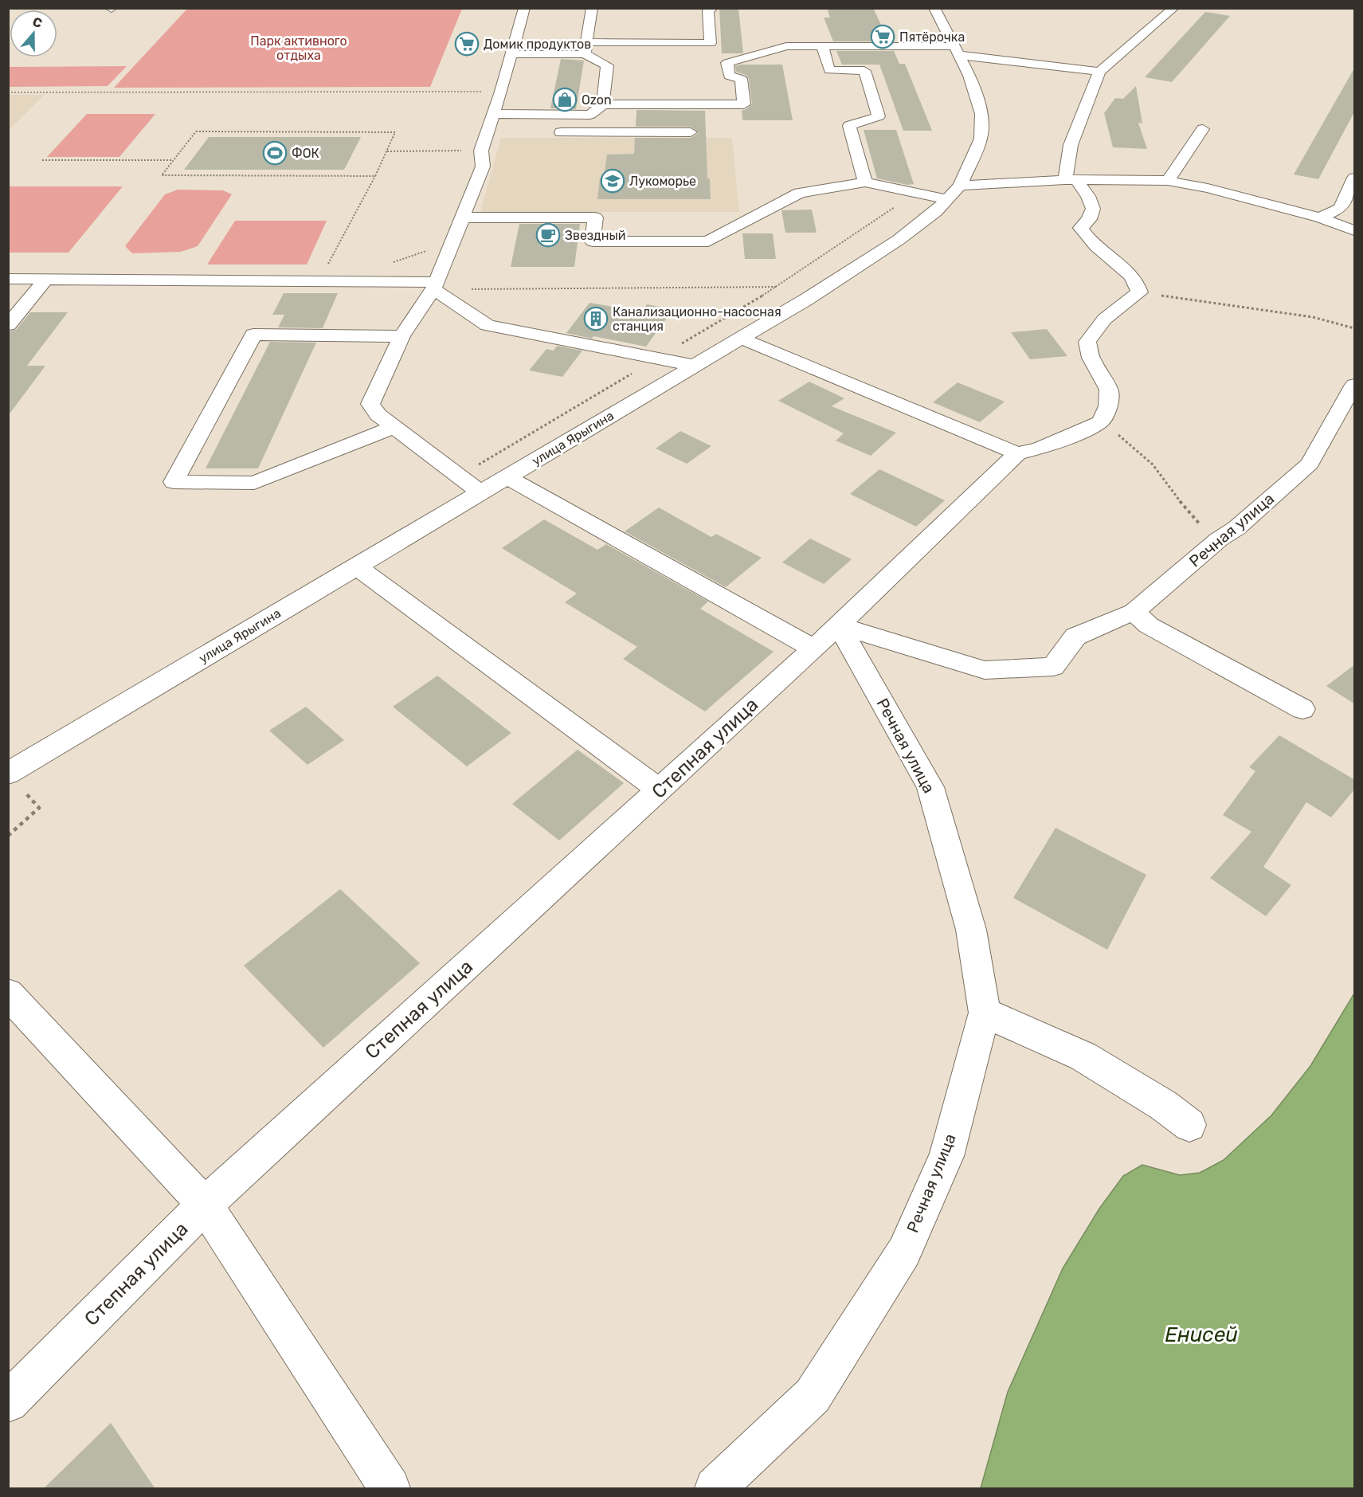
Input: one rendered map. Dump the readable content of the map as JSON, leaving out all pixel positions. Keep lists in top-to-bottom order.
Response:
{
  "streets": {
    "street": ["улица Ярыгина", "Речная улица", "Степная улица"]
  },
  "crossings": [
    ["Речная улица", "Степная улица"]
  ],
  "water": ["Енисей"],
  "parks": ["Парк активного отдыха"],
  "places": {
    "supermarket": ["Пятёрочка", "Домик продуктов"],
    "shop": ["Ozon"],
    "sports": ["ФОК"],
    "school or university": ["Лукоморье"],
    "cafe": ["Звездный"],
    "building": ["Канализационно-насосная станция"]
  },
  "north": "top"
}
